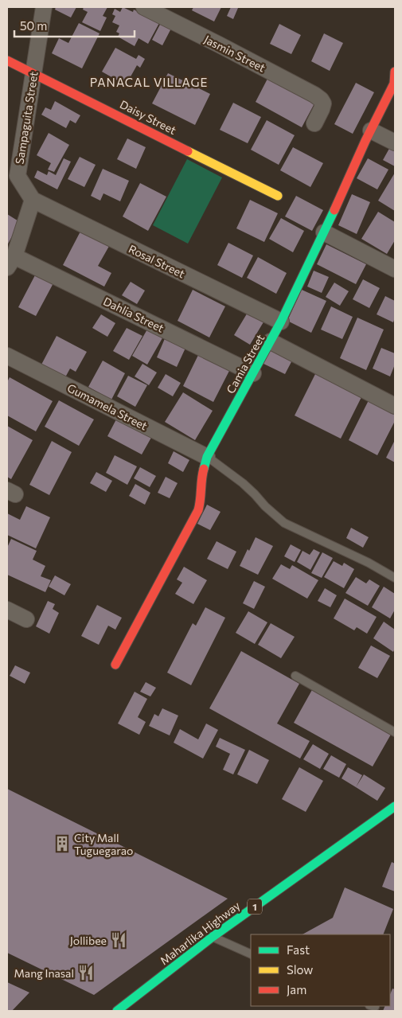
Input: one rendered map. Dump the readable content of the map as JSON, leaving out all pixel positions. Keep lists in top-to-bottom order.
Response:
{
  "streets": {
    "main road": [
      "Daisy Street",
      "Camia Street",
      "1",
      "Maharlika Highway"
    ],
    "street": [
      "Jasmin Street",
      "Sampaguita Street",
      "Rosal Street",
      "Dahlia Street",
      "Gumamela Street"
    ]
  },
  "crossings": [
    ["Daisy Street", "Sampaguita Street"],
    ["Sampaguita Street", "Rosal Street"],
    ["Rosal Street", "Camia Street"],
    ["Dahlia Street", "Camia Street"],
    ["Camia Street", "Gumamela Street"]
  ],
  "districts": ["PANACAL VILLAGE"],
  "places": {
    "building": ["City Mall Tuguegarao"],
    "restaurant": ["Jollibee", "Mang Inasal"]
  },
  "legend": ["Fast", "Slow", "Jam"],
  "scale_bar": "50 m"
}
